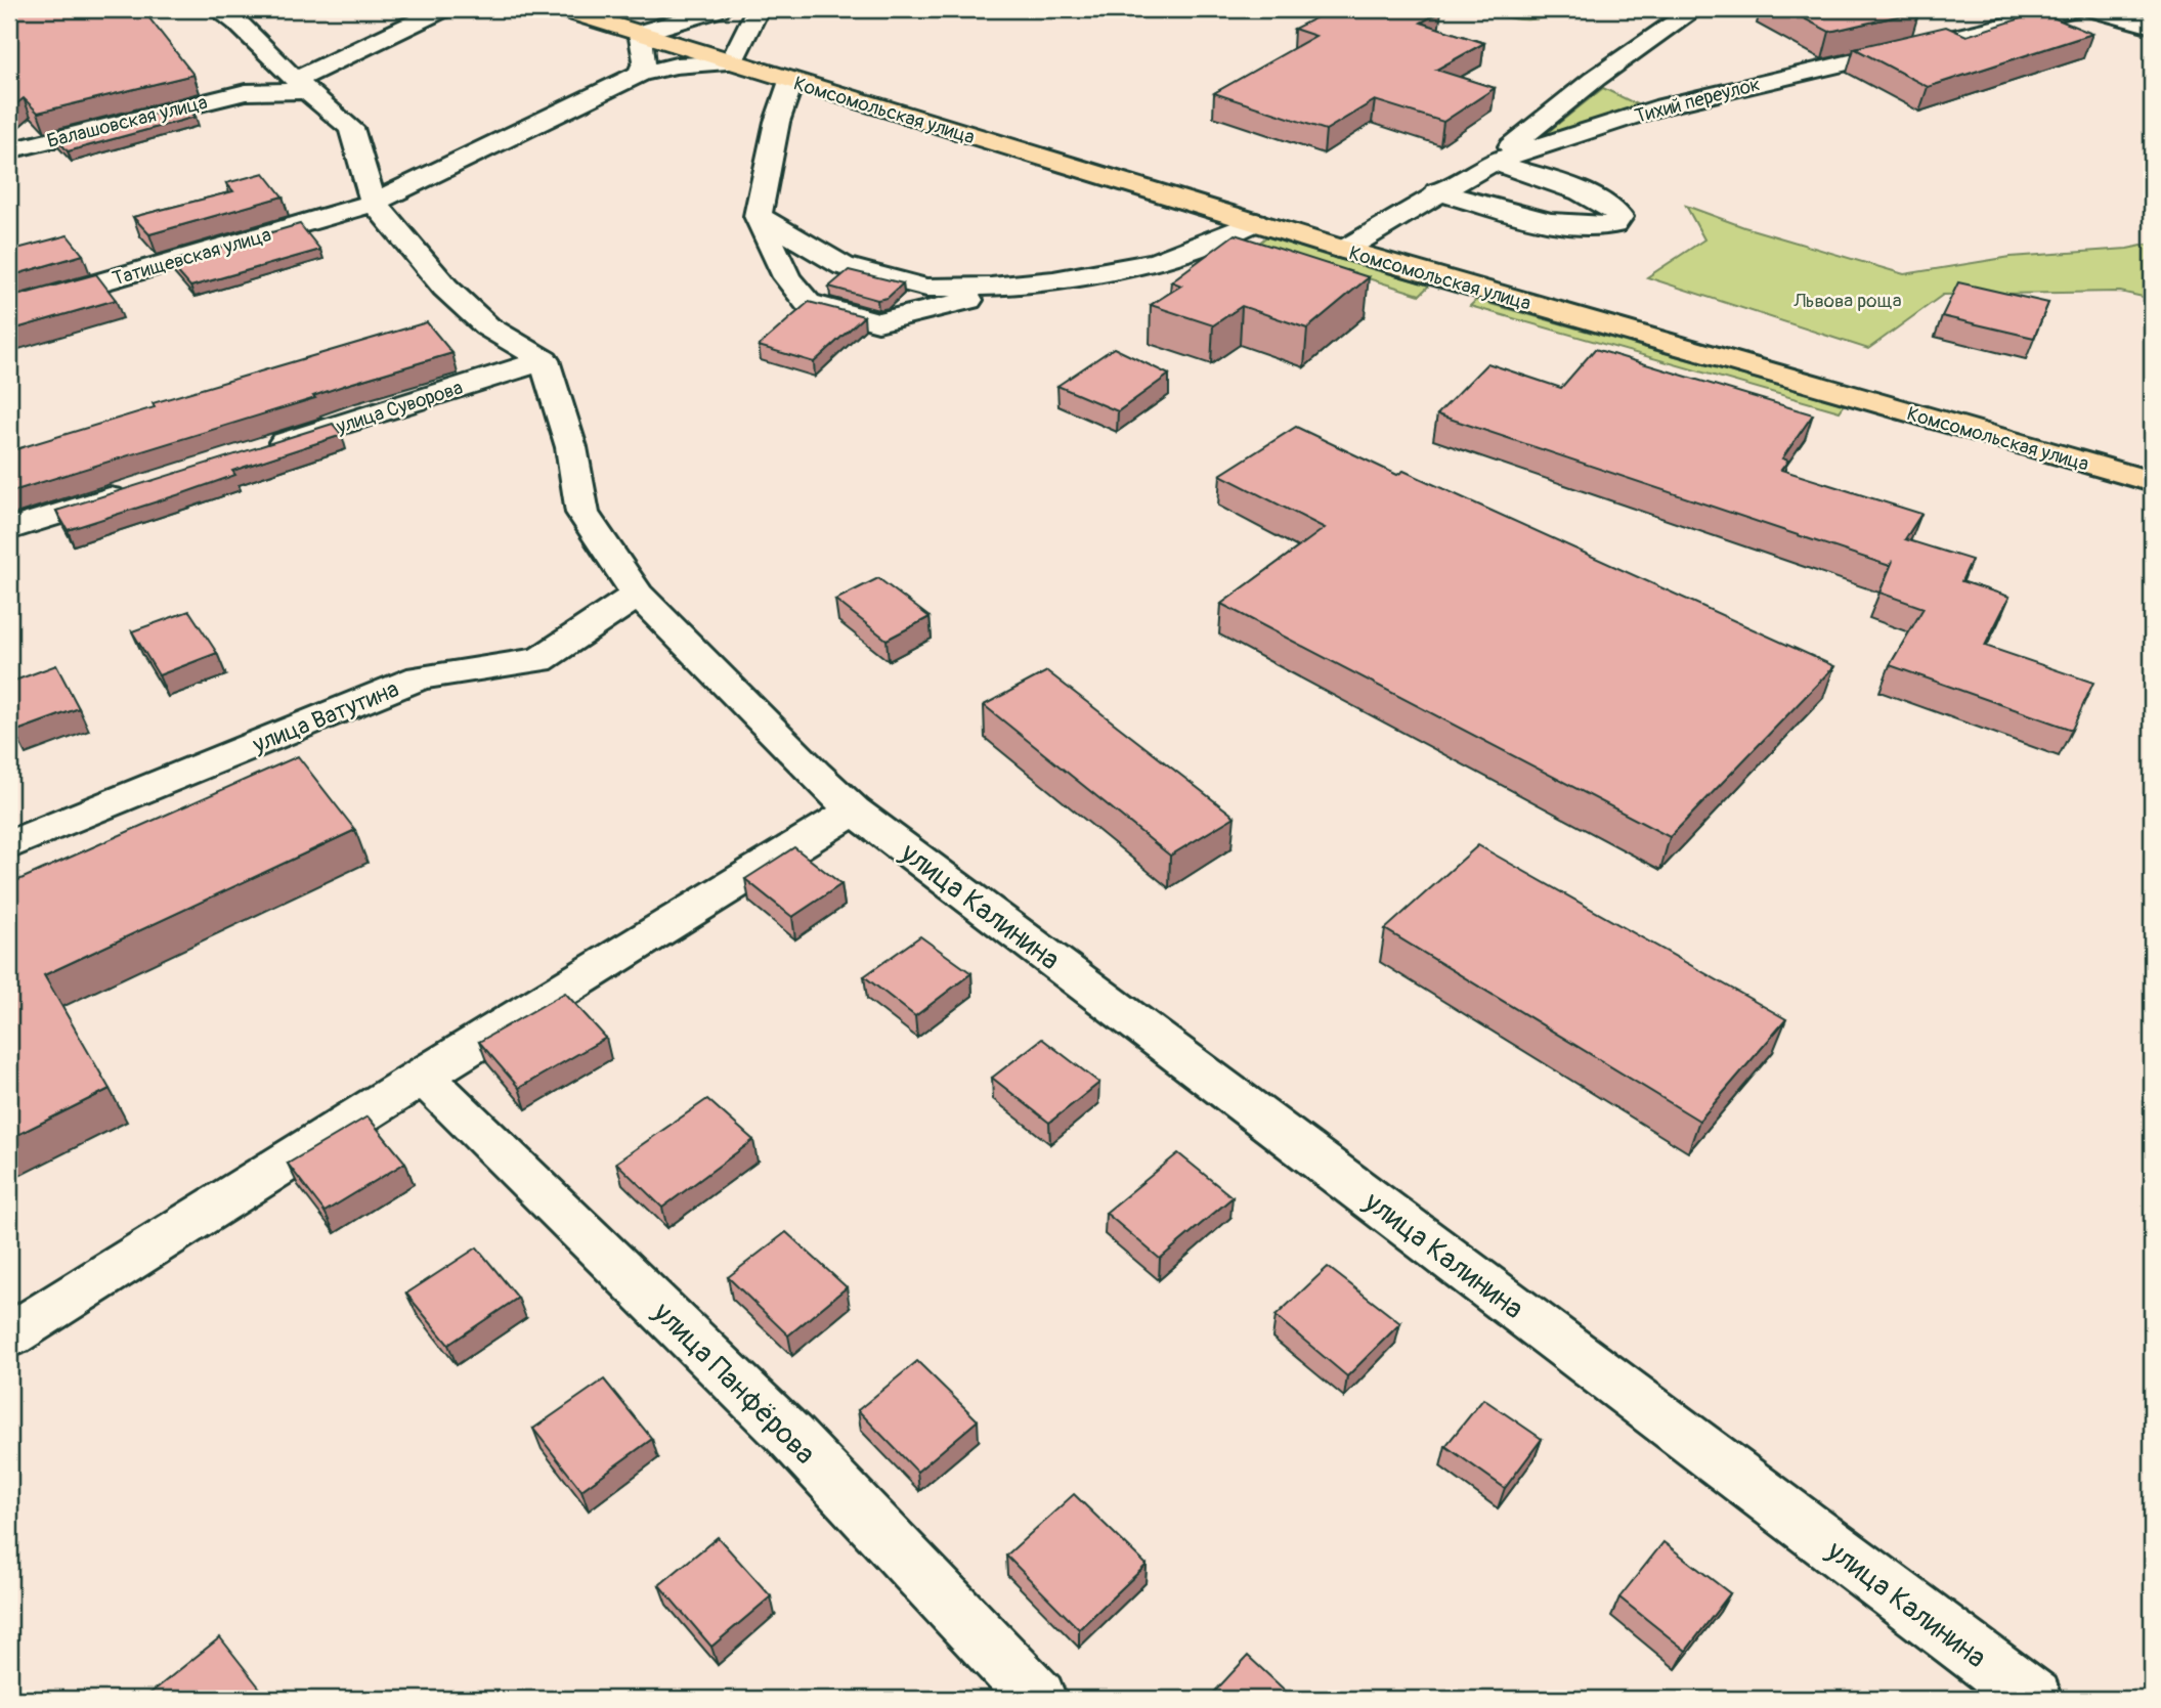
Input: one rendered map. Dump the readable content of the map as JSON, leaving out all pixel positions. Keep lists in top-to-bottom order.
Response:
{
  "streets": {
    "main road": ["Комсомольская улица"],
    "street": [
      "Тихий переулок",
      "Балашовская улица",
      "Татищевская улица",
      "улица Суворова",
      "улица Ватутина",
      "улица Калинина",
      "улица Панфёрова"
    ]
  },
  "crossings": [
    ["Тихий переулок", "Комсомольская улица"],
    ["Комсомольская улица", "Татищевская улица"],
    ["улица Суворова", "улица Калинина"],
    ["улица Ватутина", "улица Калинина"]
  ],
  "parks": ["Львова роща"]
}
